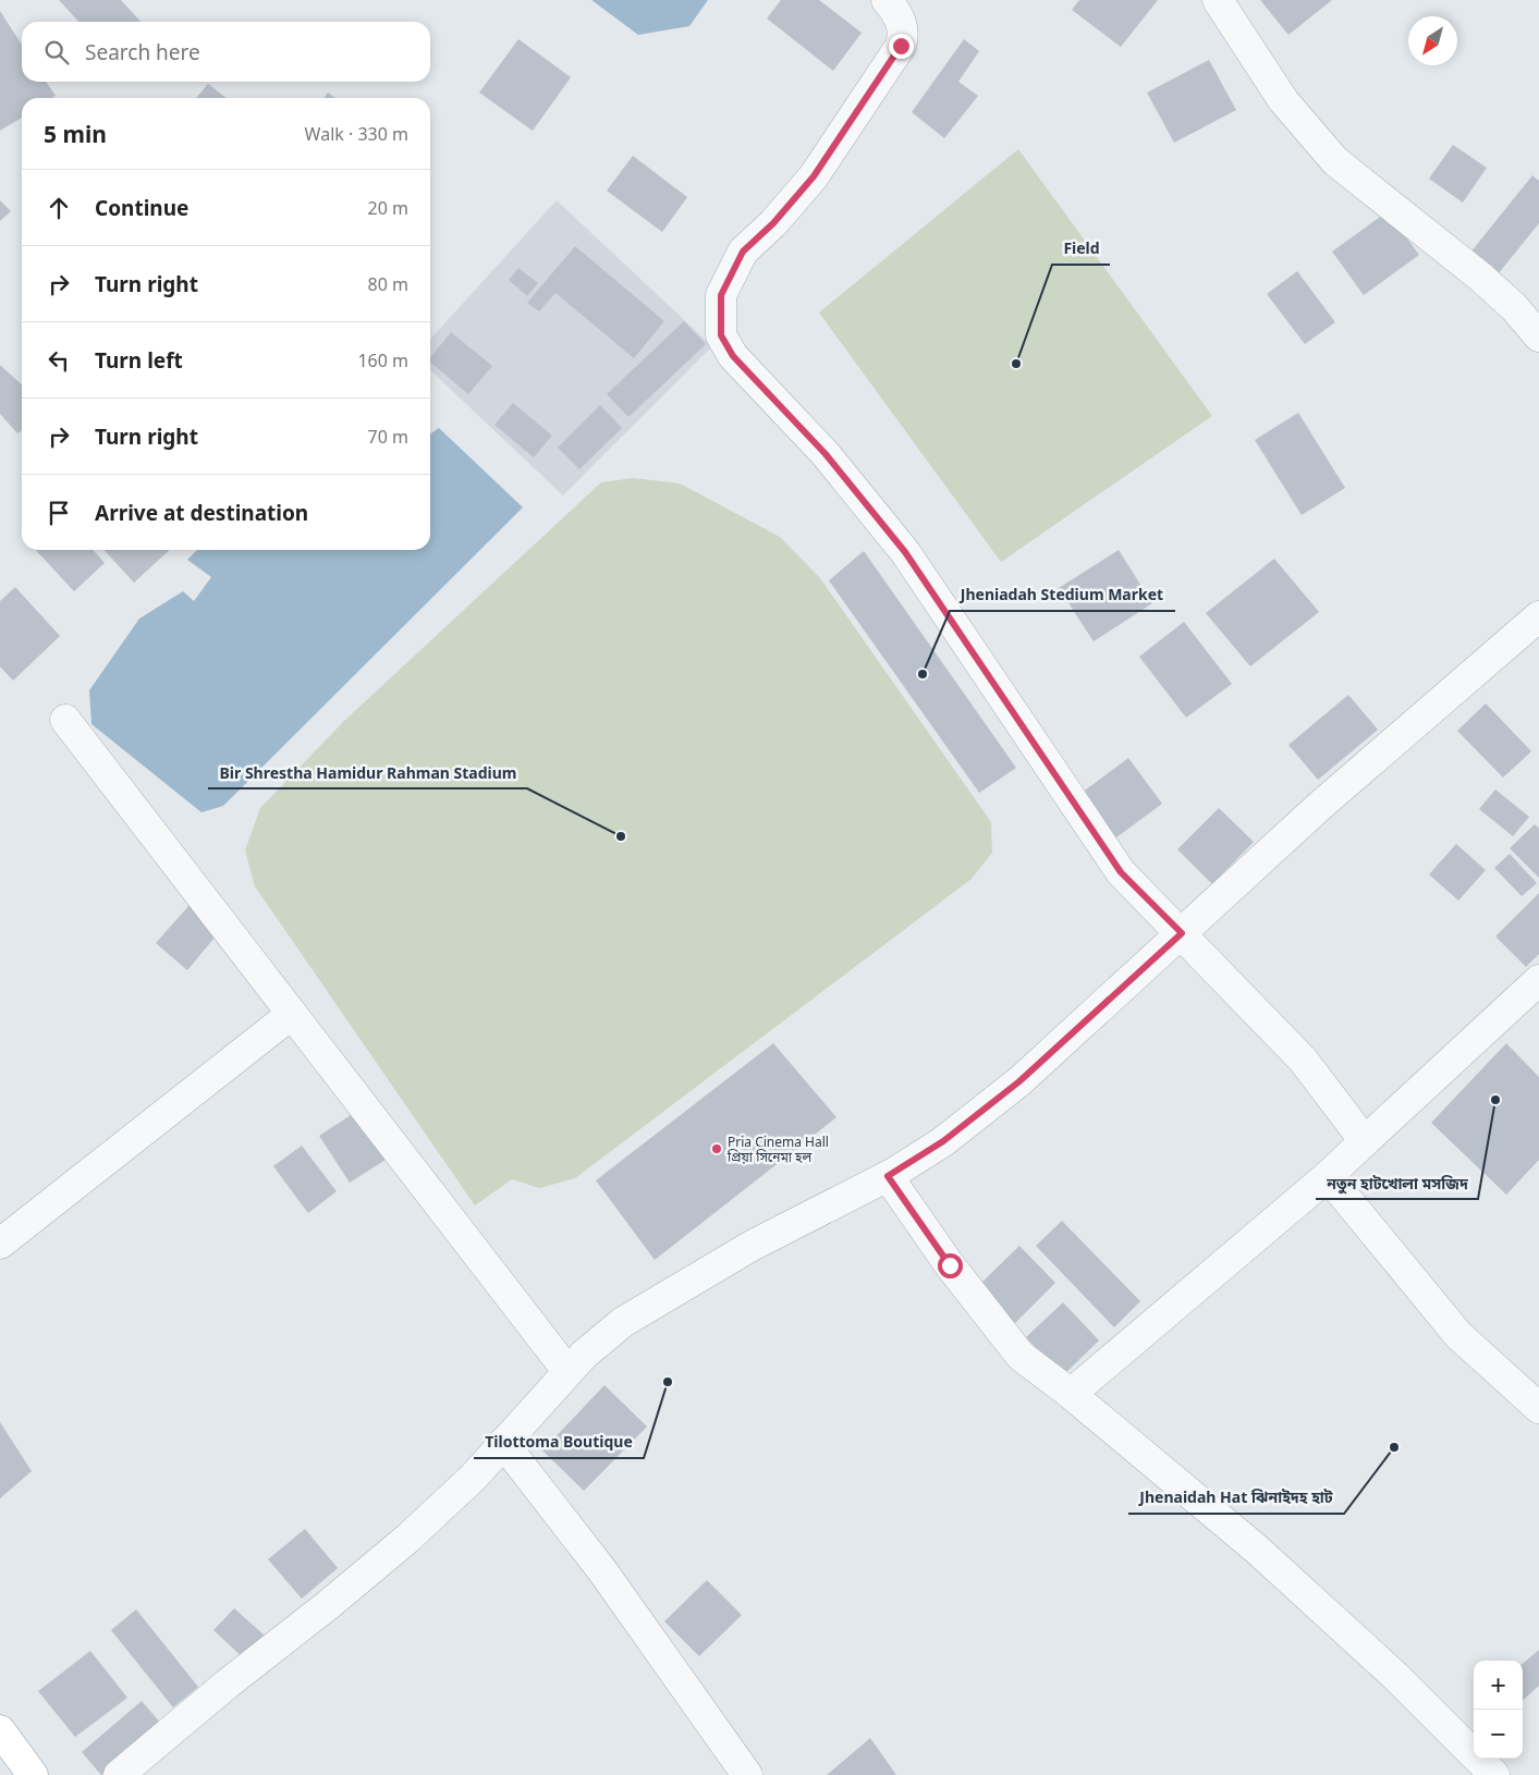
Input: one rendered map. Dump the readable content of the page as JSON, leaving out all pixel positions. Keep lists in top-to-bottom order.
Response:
{
  "places": [
    "Field",
    "Jheniadah Stedium Market",
    "Bir Shrestha Hamidur Rahman Stadium",
    "নতুন হাটখোলা মসজিদ",
    "Pria Cinema Hall প্রিয়া সিনেমা হল",
    "Tilottoma Boutique",
    "Jhenaidah Hat ঝিনাইদহ হাট"
  ],
  "north": "bottom left",
  "page": {
    "search": "Search here",
    "heading": ["5 min", "Walk · 330 m"],
    "list": [
      ["Continue", "20 m"],
      ["Turn right", "80 m"],
      ["Turn left", "160 m"],
      ["Turn right", "70 m"],
      "Arrive at destination"
    ],
    "map_buttons": ["+", "−"]
  }
}
